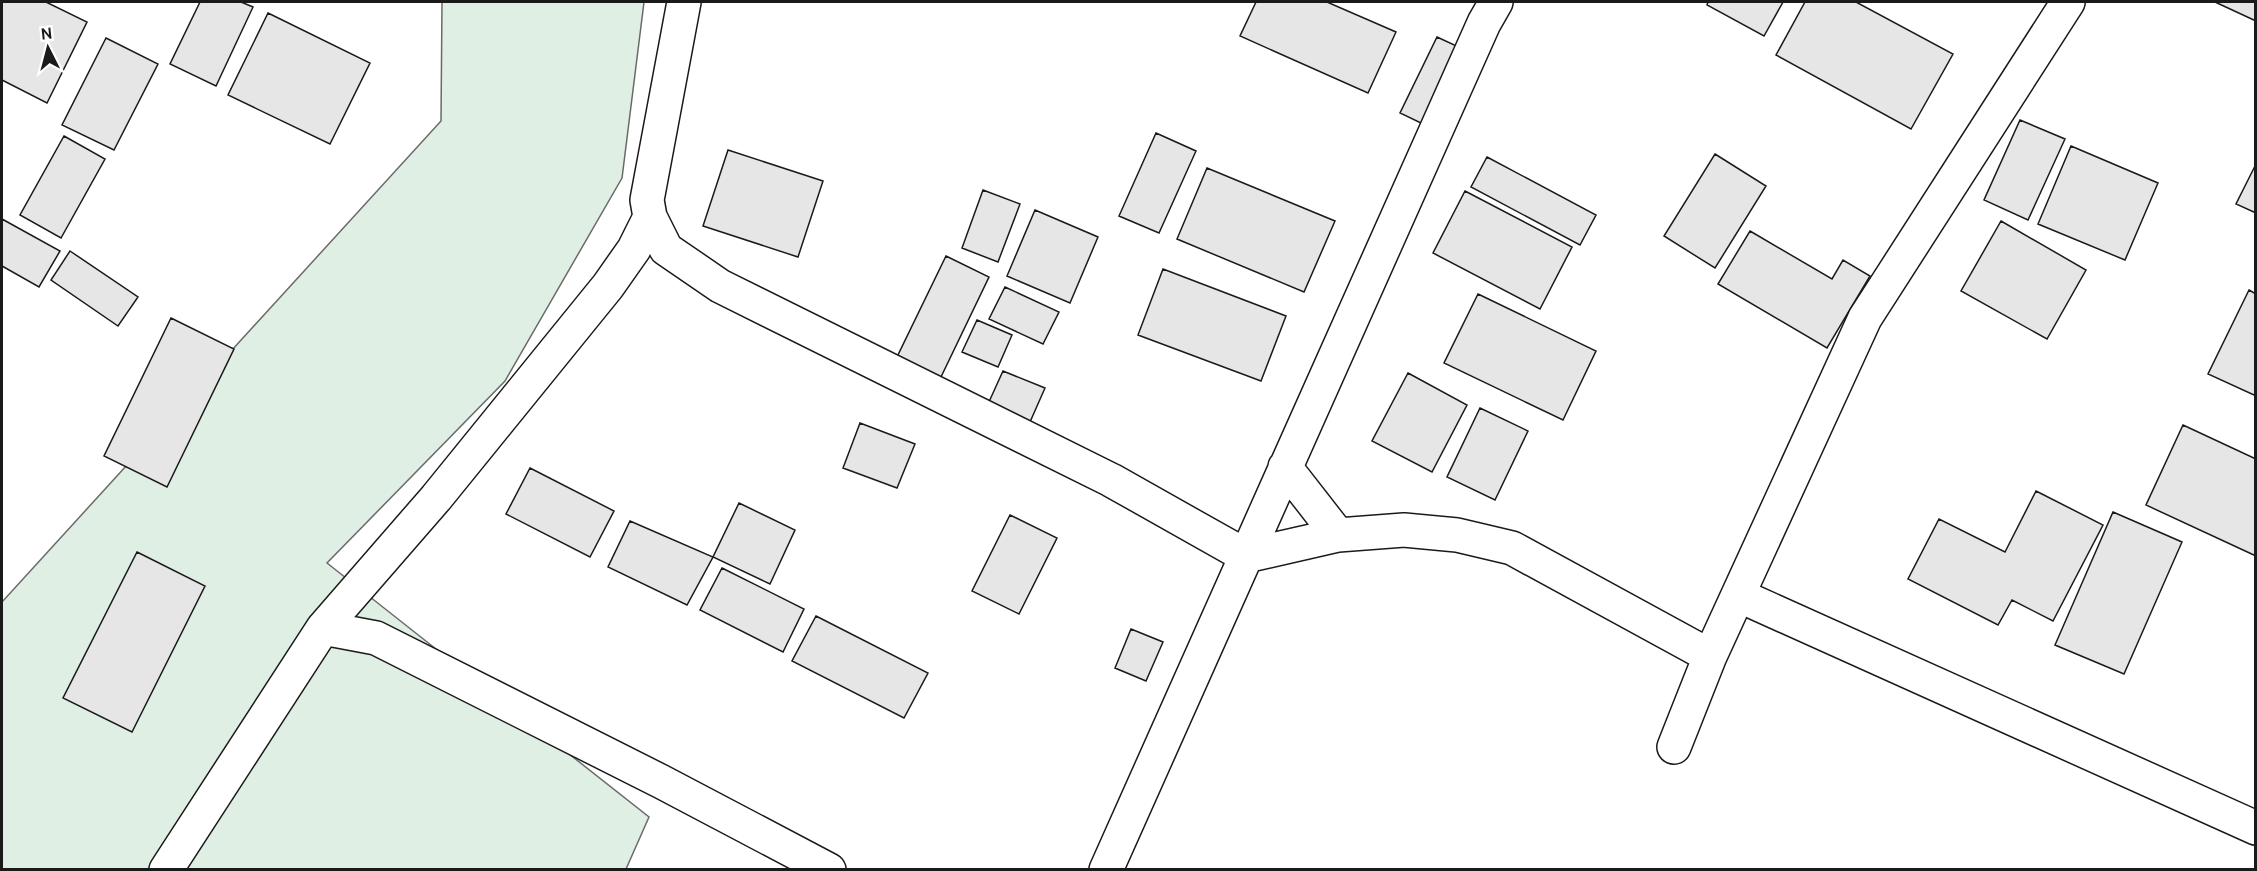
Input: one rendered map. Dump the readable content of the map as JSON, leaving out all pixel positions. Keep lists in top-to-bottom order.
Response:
{
  "north": "top"
}
